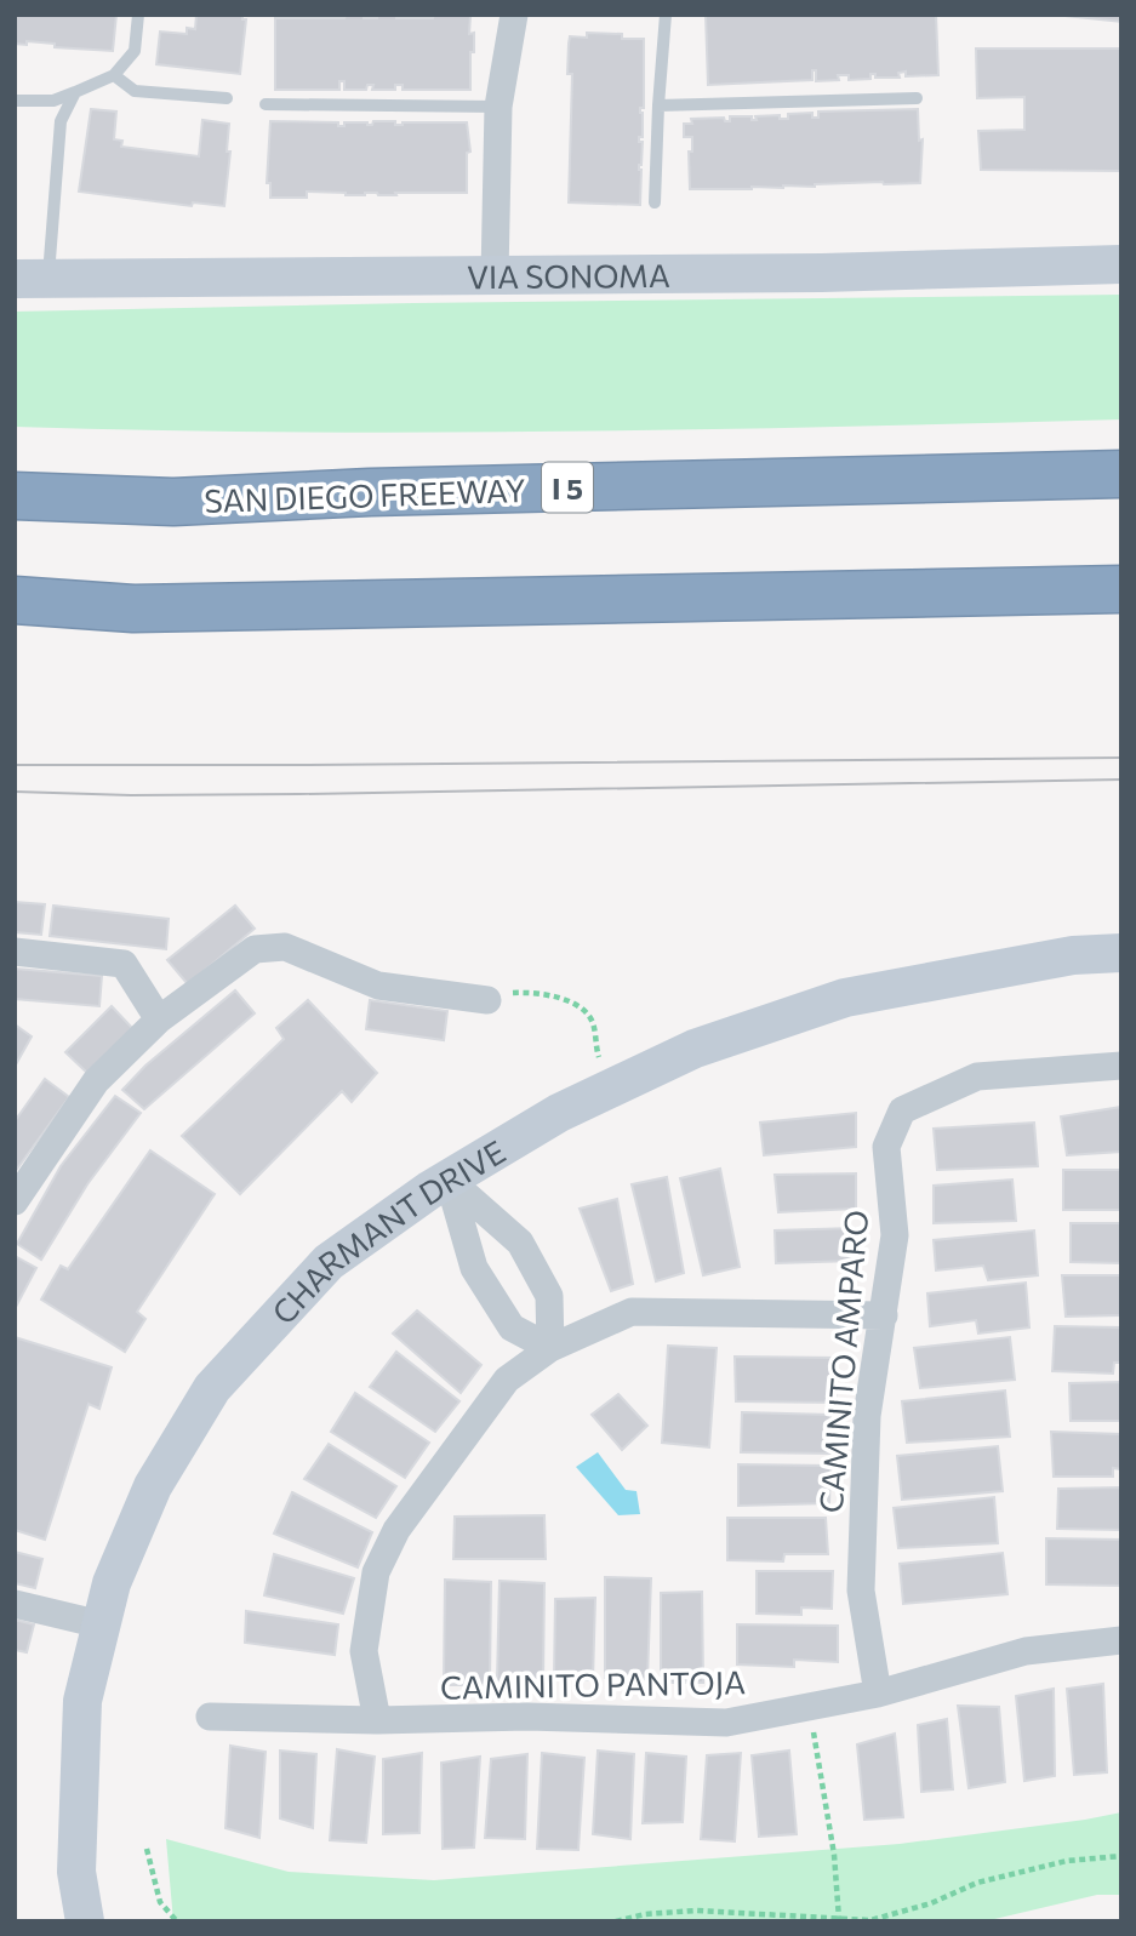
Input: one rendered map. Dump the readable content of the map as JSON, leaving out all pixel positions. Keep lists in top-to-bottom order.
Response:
{
  "streets": {
    "highway": ["I 5", "SAN DIEGO FREEWAY"],
    "street": [
      "VIA SONOMA",
      "CHARMANT DRIVE",
      "CAMINITO AMPARO",
      "CAMINITO PANTOJA"
    ]
  },
  "crossings": [
    ["CAMINITO AMPARO", "CAMINITO PANTOJA"]
  ]
}
